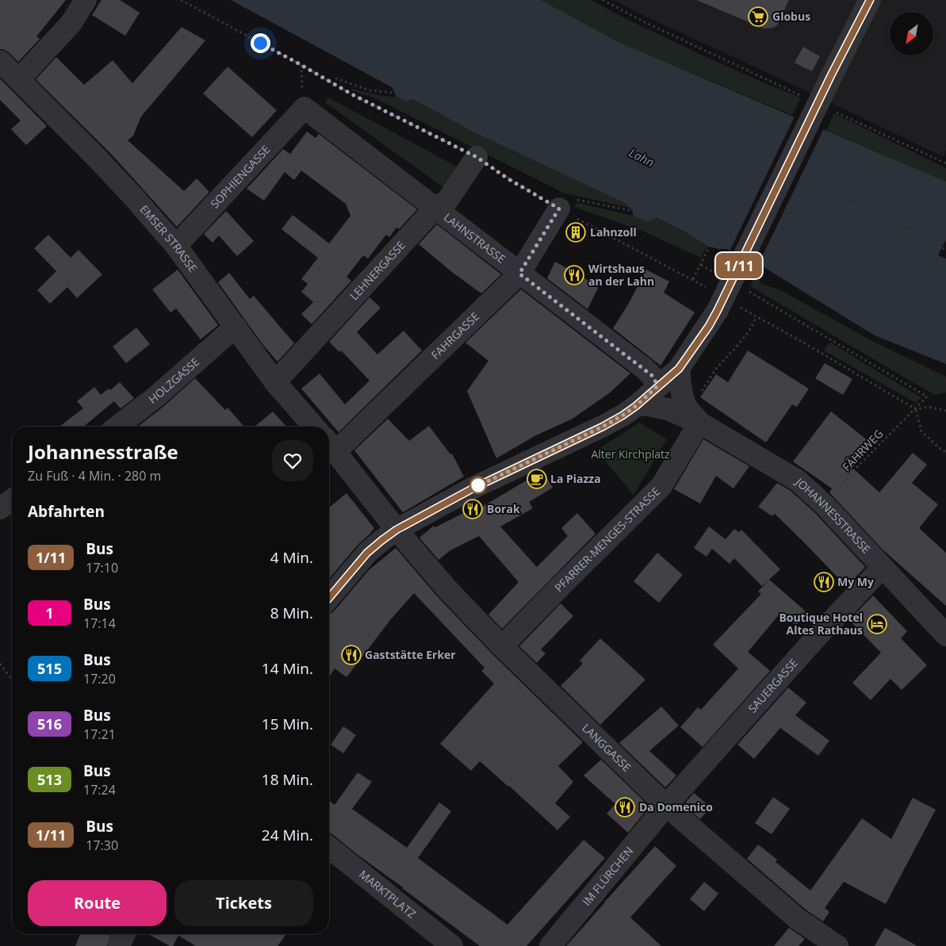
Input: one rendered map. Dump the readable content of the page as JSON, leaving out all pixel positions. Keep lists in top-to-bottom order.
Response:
{
  "streets": {
    "street": [
      "SOPHIENGASSE",
      "LAHNSTRASSE",
      "EMSER STRASSE",
      "LEHNERGASSE",
      "FAHRGASSE",
      "HOLZGASSE",
      "JOHANNESSTRASSE",
      "PFARRER-MENGES-STRASSE",
      "SAUERGASSE",
      "LANGGASSE",
      "IM FLÜRCHEN",
      "MARKTPLATZ"
    ],
    "path": ["FÄHRWEG"]
  },
  "crossings": [
    ["SOPHIENGASSE", "LAHNSTRASSE"],
    ["SOPHIENGASSE", "EMSER STRASSE"],
    ["LAHNSTRASSE", "LEHNERGASSE"],
    ["LAHNSTRASSE", "FAHRGASSE"],
    ["LAHNSTRASSE", "JOHANNESSTRASSE"],
    ["EMSER STRASSE", "LEHNERGASSE"],
    ["EMSER STRASSE", "HOLZGASSE"],
    ["FÄHRWEG", "JOHANNESSTRASSE"],
    ["JOHANNESSTRASSE", "PFARRER-MENGES-STRASSE"],
    ["JOHANNESSTRASSE", "SAUERGASSE"],
    ["PFARRER-MENGES-STRASSE", "LANGGASSE"],
    ["SAUERGASSE", "LANGGASSE"],
    ["SAUERGASSE", "IM FLÜRCHEN"],
    ["LANGGASSE", "IM FLÜRCHEN"]
  ],
  "water": ["Lahn"],
  "parks": ["Alter Kirchplatz"],
  "places": {
    "supermarket": ["Globus"],
    "building": ["Lahnzoll"],
    "restaurant": [
      "Wirtshaus an der Lahn",
      "Borak",
      "My My",
      "Gaststätte Erker",
      "Da Domenico"
    ],
    "cafe": ["La Piazza"],
    "hotel": ["Boutique Hotel Altes Rathaus"]
  },
  "lines": ["bus line 1/11"],
  "north": "bottom left",
  "page": {
    "on_map": "1/11",
    "heading": [
      ["Johannesstraße", "Zu Fuß · 4 Min. · 280 m"],
      "Abfahrten"
    ],
    "list": [
      {
        "mark": "1/11",
        "name": "Bus",
        "note": "17:10",
        "value": "4 Min."
      },
      {
        "mark": "1",
        "name": "Bus",
        "note": "17:14",
        "value": "8 Min."
      },
      {
        "mark": "515",
        "name": "Bus",
        "note": "17:20",
        "value": "14 Min."
      },
      {
        "mark": "516",
        "name": "Bus",
        "note": "17:21",
        "value": "15 Min."
      },
      {
        "mark": "513",
        "name": "Bus",
        "note": "17:24",
        "value": "18 Min."
      },
      {
        "mark": "1/11",
        "name": "Bus",
        "note": "17:30",
        "value": "24 Min."
      }
    ],
    "buttons": ["Route", "Tickets"]
  }
}
